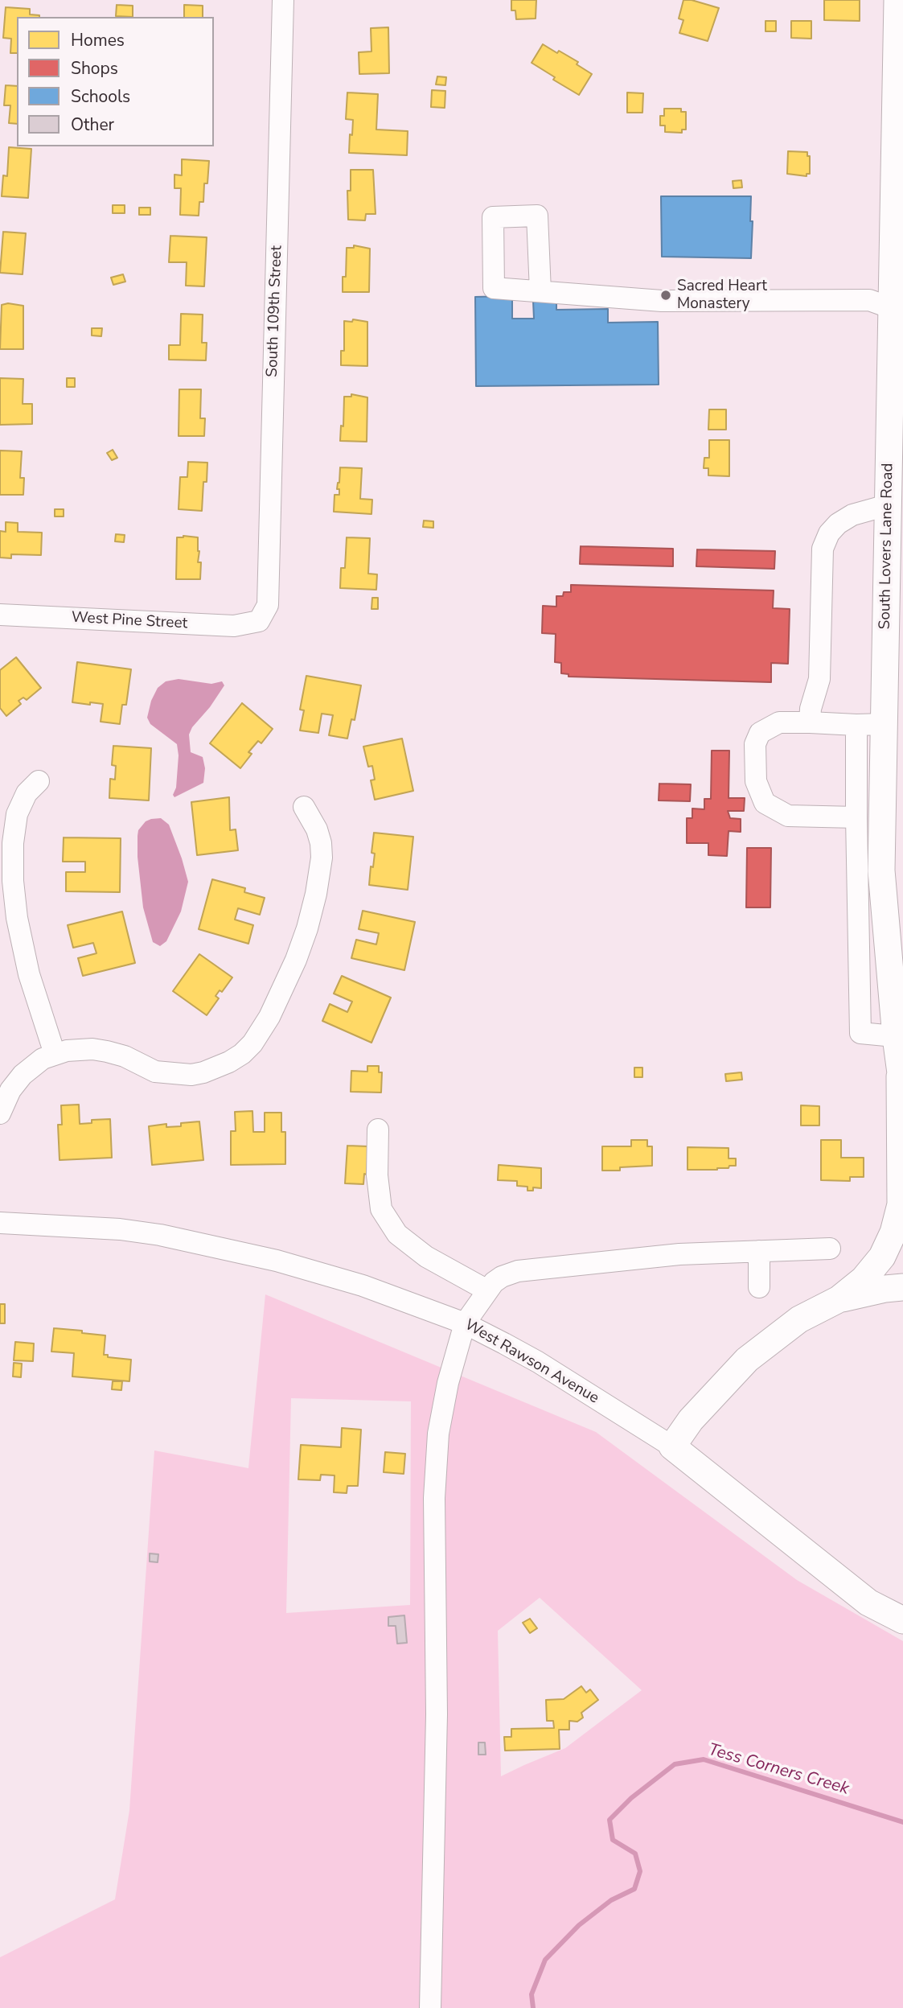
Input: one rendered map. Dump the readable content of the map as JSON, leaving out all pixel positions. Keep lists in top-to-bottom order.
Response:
{
  "streets": {
    "main road": ["South Lovers Lane Road", "West Rawson Avenue"],
    "street": ["South 109th Street", "West Pine Street"]
  },
  "crossings": [
    ["South 109th Street", "West Pine Street"]
  ],
  "water": ["Tess Corners Creek"],
  "places": ["Sacred Heart Monastery"],
  "legend": [
    "Homes",
    "Shops",
    "Schools",
    "Other"
  ]
}
